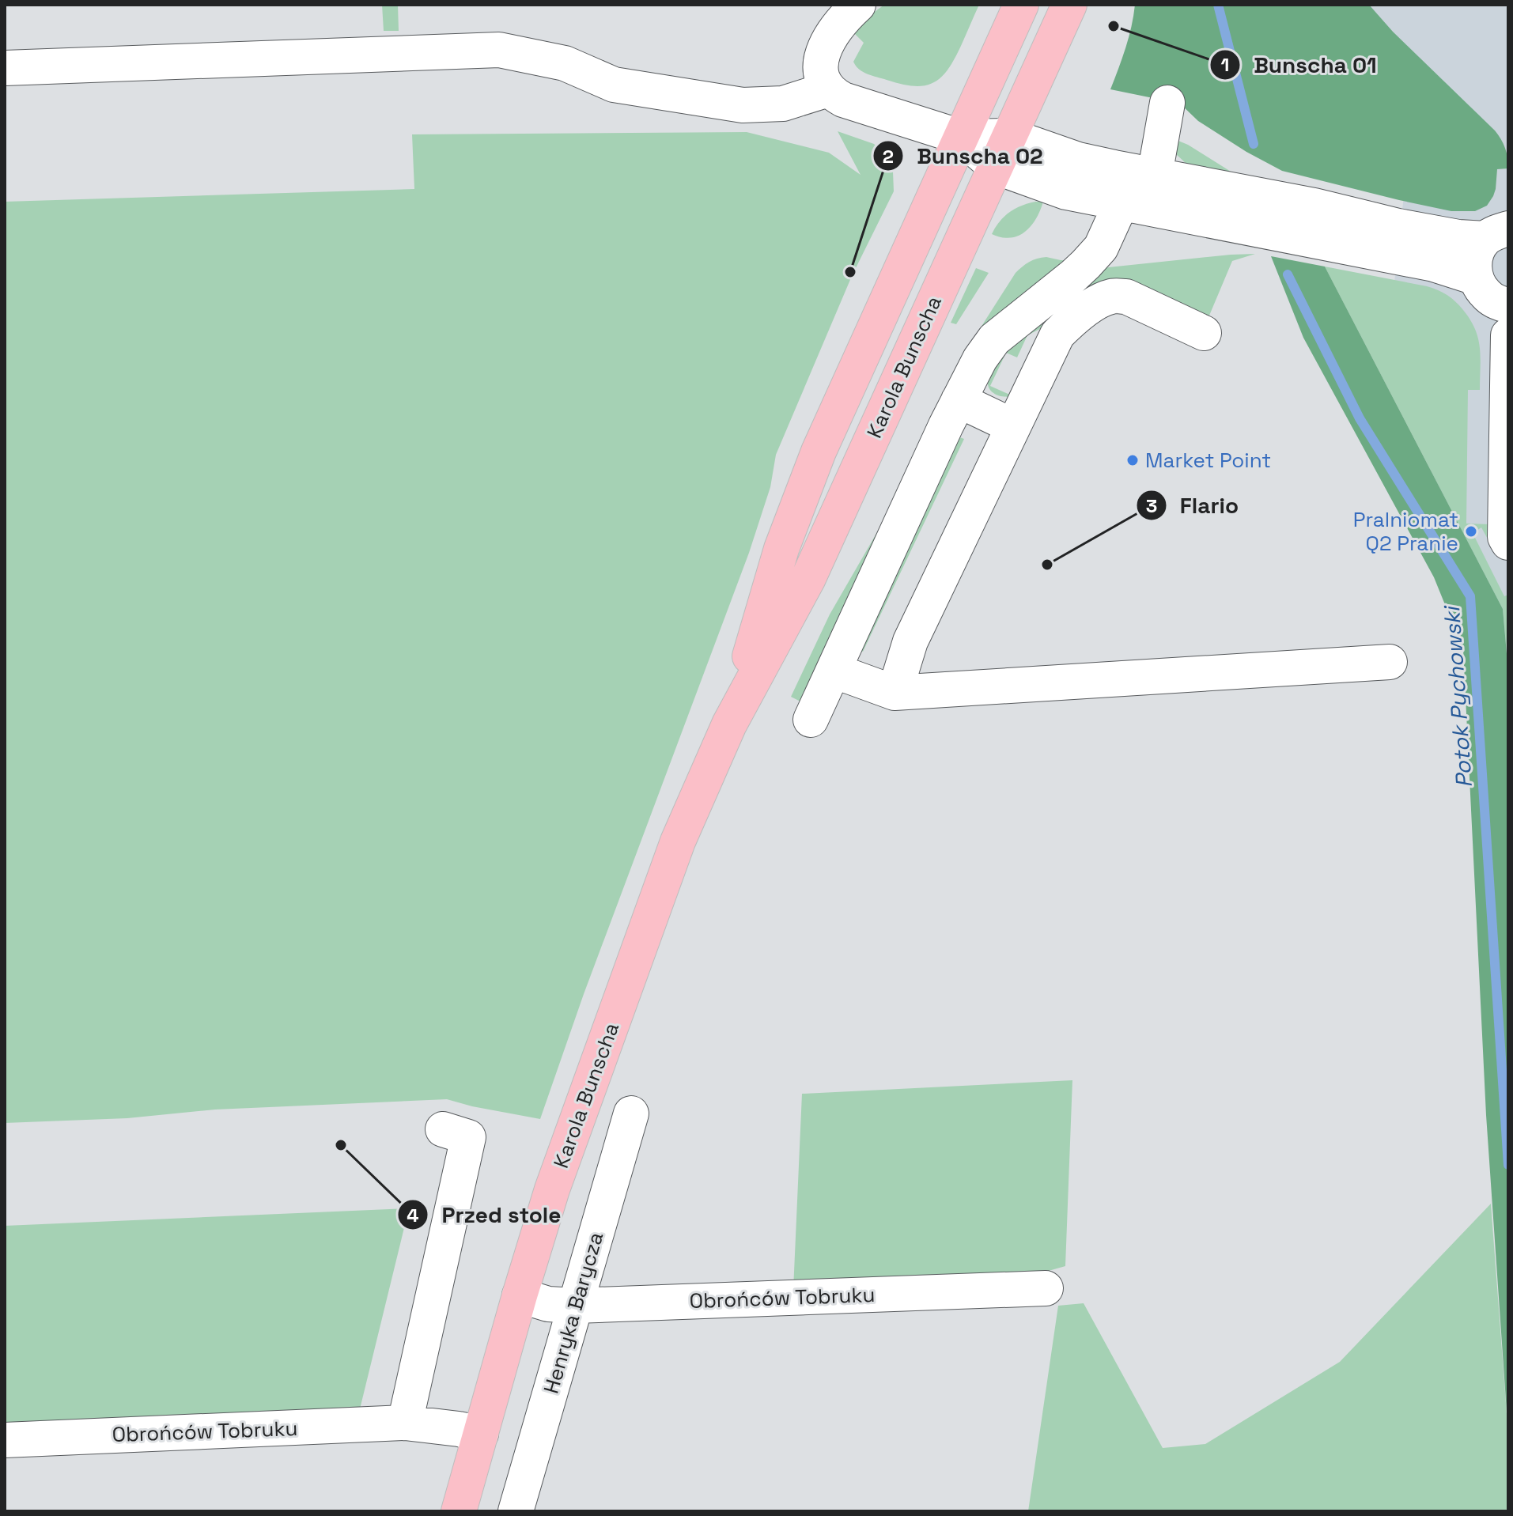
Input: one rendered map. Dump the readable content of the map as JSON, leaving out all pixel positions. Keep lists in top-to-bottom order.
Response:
{
  "streets": {
    "main road": ["Karola Bunscha"],
    "street": ["Obrońców Tobruku", "Henryka Barycza"]
  },
  "crossings": [
    ["Karola Bunscha", "Obrońców Tobruku"],
    ["Obrońców Tobruku", "Henryka Barycza"]
  ],
  "water": ["Potok Pychowski"],
  "places": [
    "Bunscha 01",
    "Bunscha 02",
    "Market Point",
    "Pralniomat Q2 Pranie",
    "Flario",
    "Przed stole"
  ]
}
